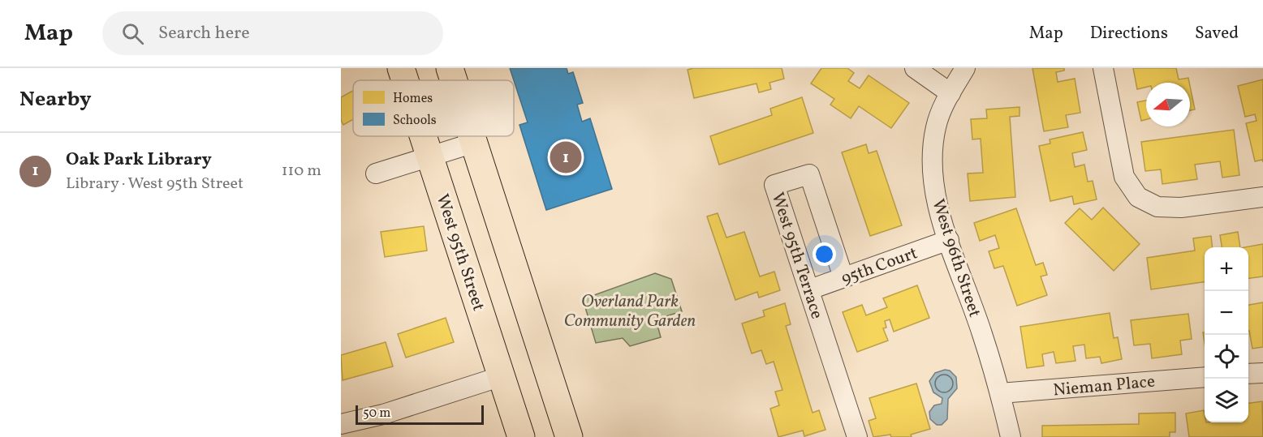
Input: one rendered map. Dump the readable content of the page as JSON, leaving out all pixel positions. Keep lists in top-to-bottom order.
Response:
{
  "streets": {
    "main road": ["West 95th Street"],
    "street": [
      "West 95th Terrace",
      "West 96th Street",
      "95th Court",
      "Nieman Place"
    ]
  },
  "crossings": [
    ["West 95th Terrace", "95th Court"],
    ["West 96th Street", "95th Court"],
    ["West 96th Street", "Nieman Place"]
  ],
  "parks": ["Overland Park Community Garden"],
  "legend": ["Homes", "Schools"],
  "scale_bar": "50 m",
  "north": "left",
  "page": {
    "header": "Map",
    "search": "Search here",
    "nav": ["Map", "Directions", "Saved"],
    "heading": "Nearby",
    "list": [
      {
        "mark": "1",
        "name": "Oak Park Library",
        "note": "Library · West 95th Street",
        "value": "110 m"
      }
    ],
    "pins": "1",
    "map_buttons": ["+", "−"],
    "scale": "50 m"
  }
}
